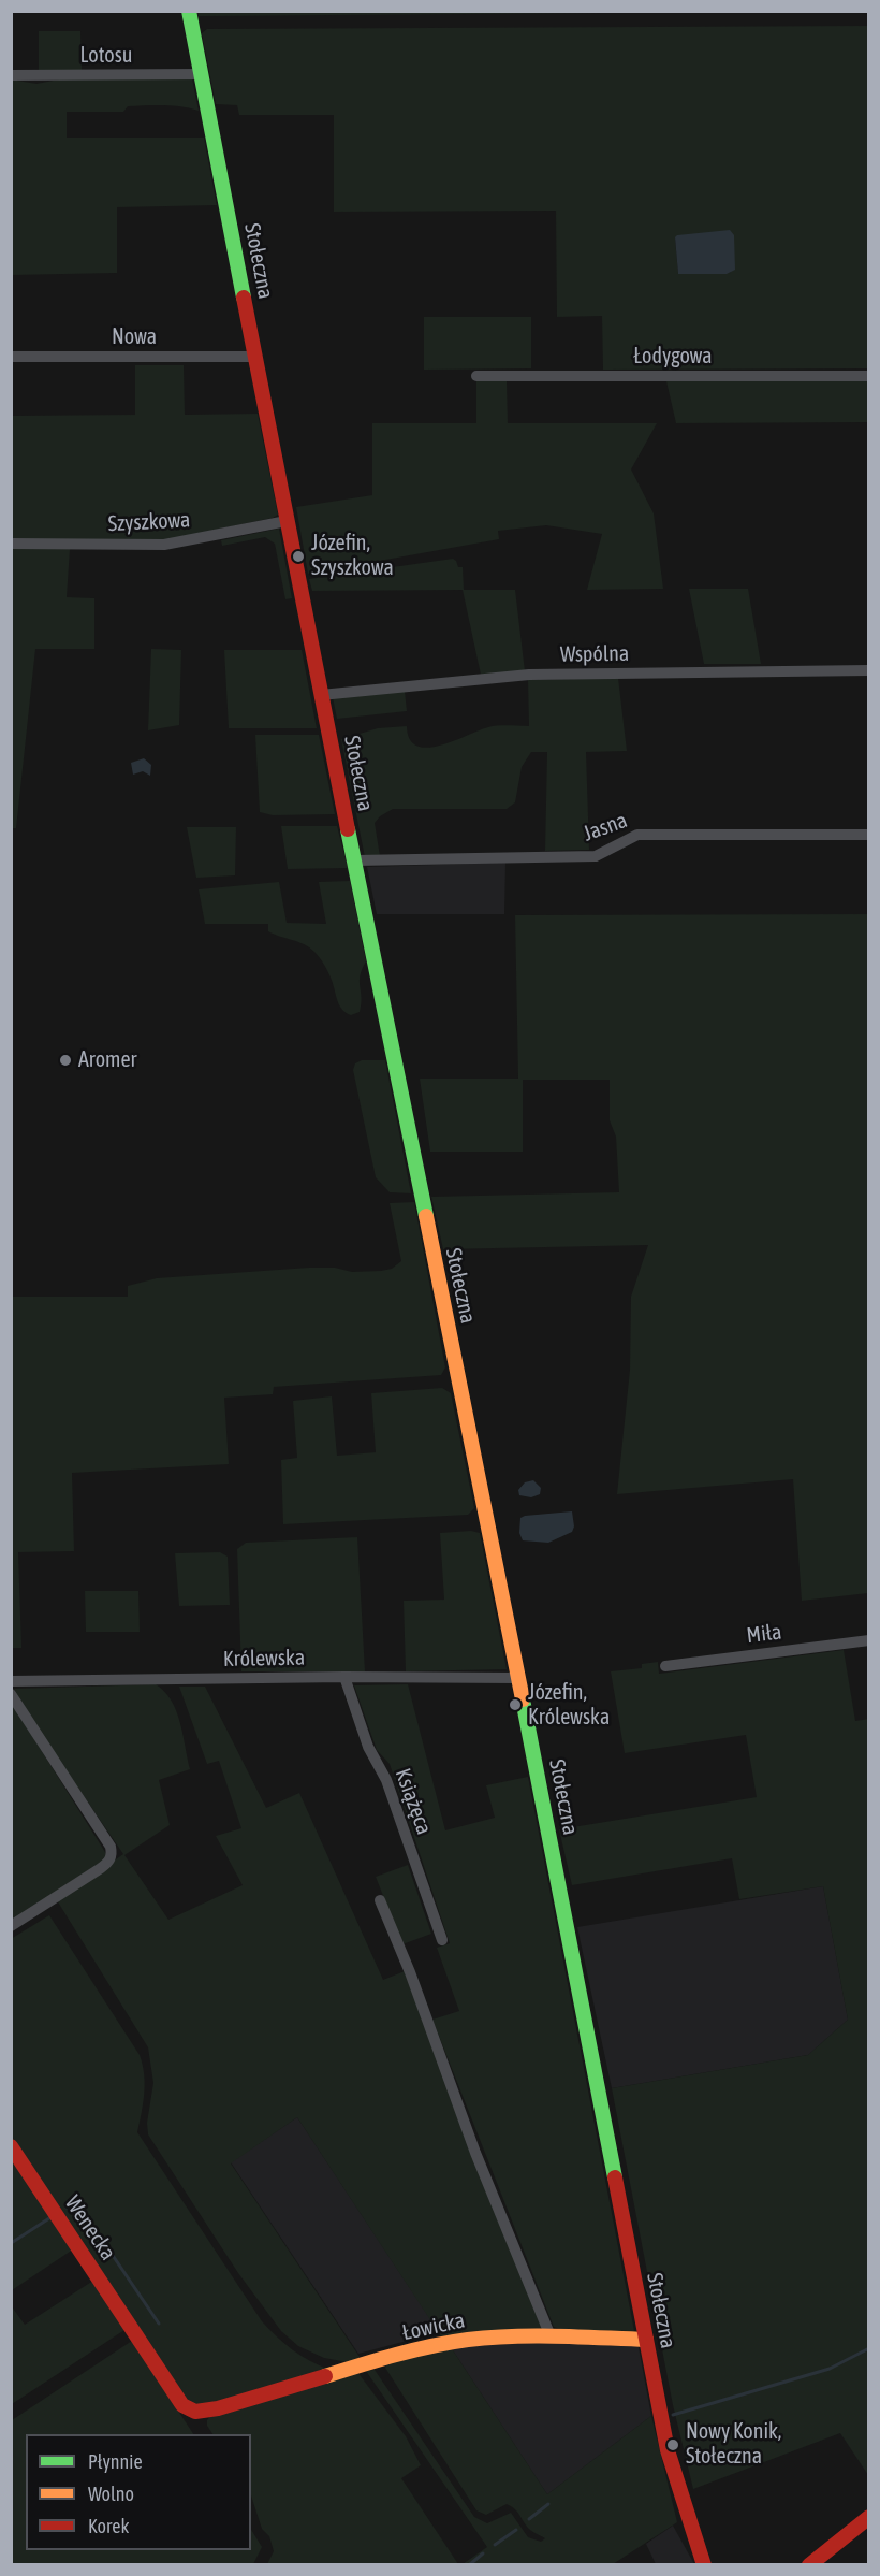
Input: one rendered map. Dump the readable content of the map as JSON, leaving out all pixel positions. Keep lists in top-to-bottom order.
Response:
{
  "streets": {
    "street": [
      "Lotosu",
      "Stołeczna",
      "Nowa",
      "Łodygowa",
      "Szyszkowa",
      "Wspólna",
      "Jasna",
      "Miła",
      "Królewska",
      "Książęca",
      "Wenecka",
      "Łowicka"
    ]
  },
  "crossings": [
    ["Lotosu", "Stołeczna"],
    ["Stołeczna", "Nowa"],
    ["Stołeczna", "Szyszkowa"],
    ["Stołeczna", "Wspólna"],
    ["Stołeczna", "Jasna"],
    ["Stołeczna", "Królewska"],
    ["Stołeczna", "Łowicka"],
    ["Królewska", "Książęca"],
    ["Wenecka", "Łowicka"]
  ],
  "places": [
    "Józefin, Szyszkowa",
    "Aromer",
    "Józefin, Królewska",
    "Nowy Konik, Stołeczna"
  ],
  "legend": ["Płynnie", "Wolno", "Korek"]
}
